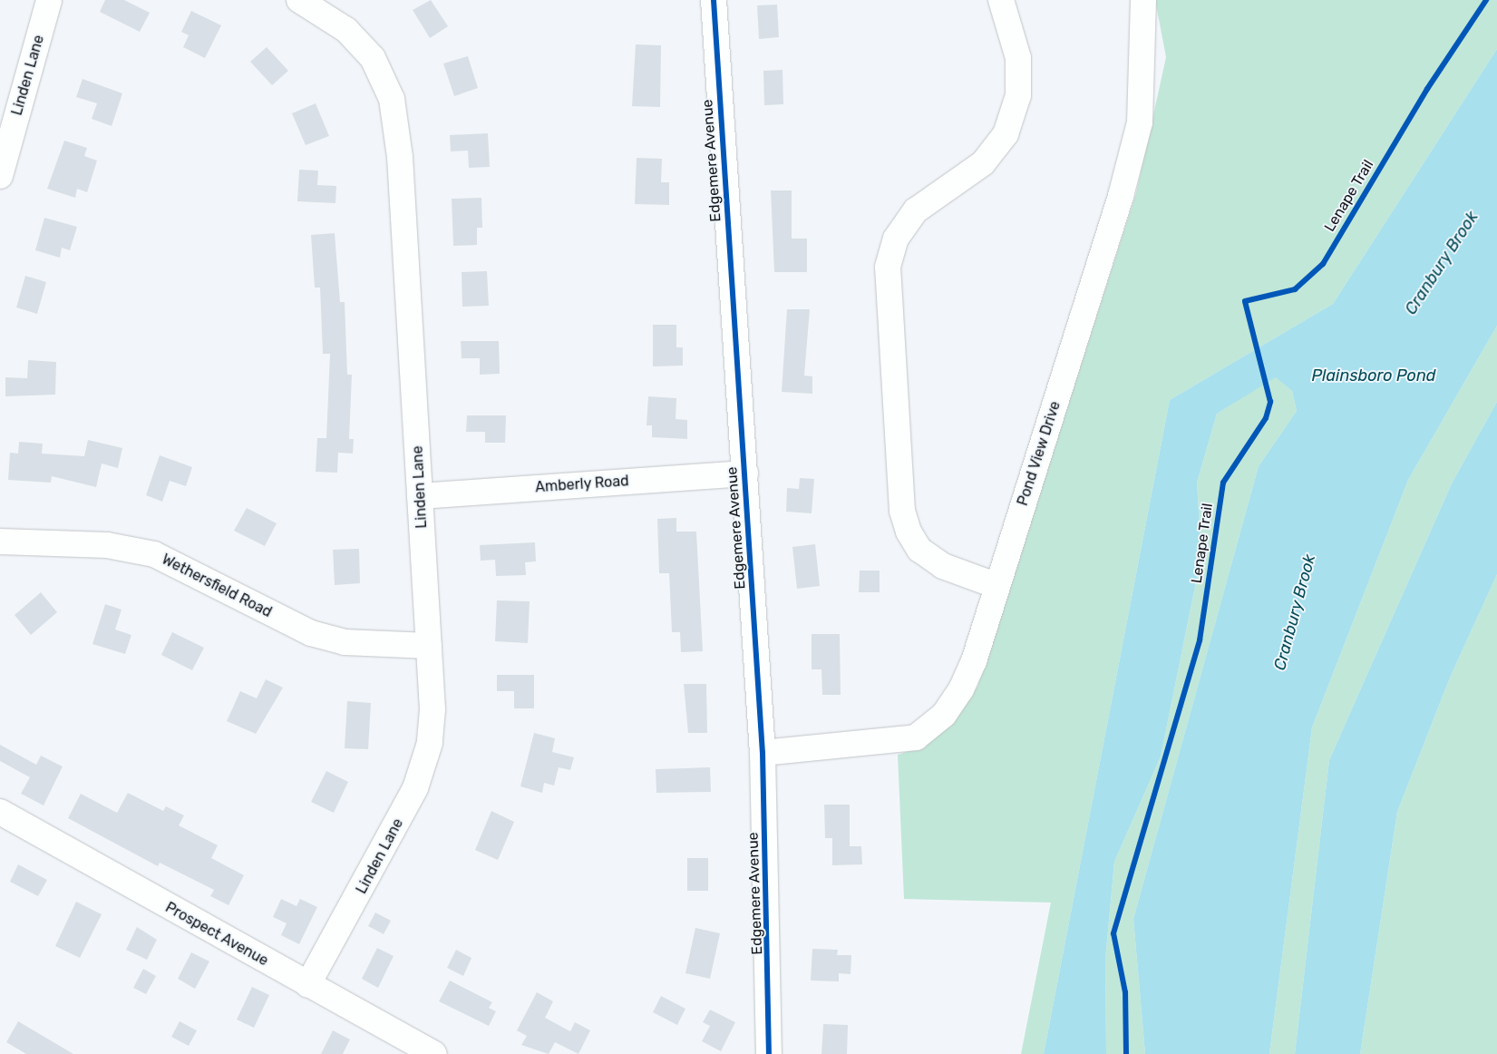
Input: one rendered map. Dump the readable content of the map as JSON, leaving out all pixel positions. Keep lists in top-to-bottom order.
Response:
{
  "streets": {
    "street": [
      "Linden Lane",
      "Edgemere Avenue",
      "Pond View Drive",
      "Amberly Road",
      "Wethersfield Road",
      "Prospect Avenue"
    ],
    "cycle path": ["Lenape Trail"]
  },
  "crossings": [
    ["Linden Lane", "Amberly Road"],
    ["Linden Lane", "Wethersfield Road"],
    ["Linden Lane", "Prospect Avenue"],
    ["Edgemere Avenue", "Pond View Drive"],
    ["Edgemere Avenue", "Amberly Road"]
  ],
  "water": ["Cranbury Brook", "Plainsboro Pond"]
}
